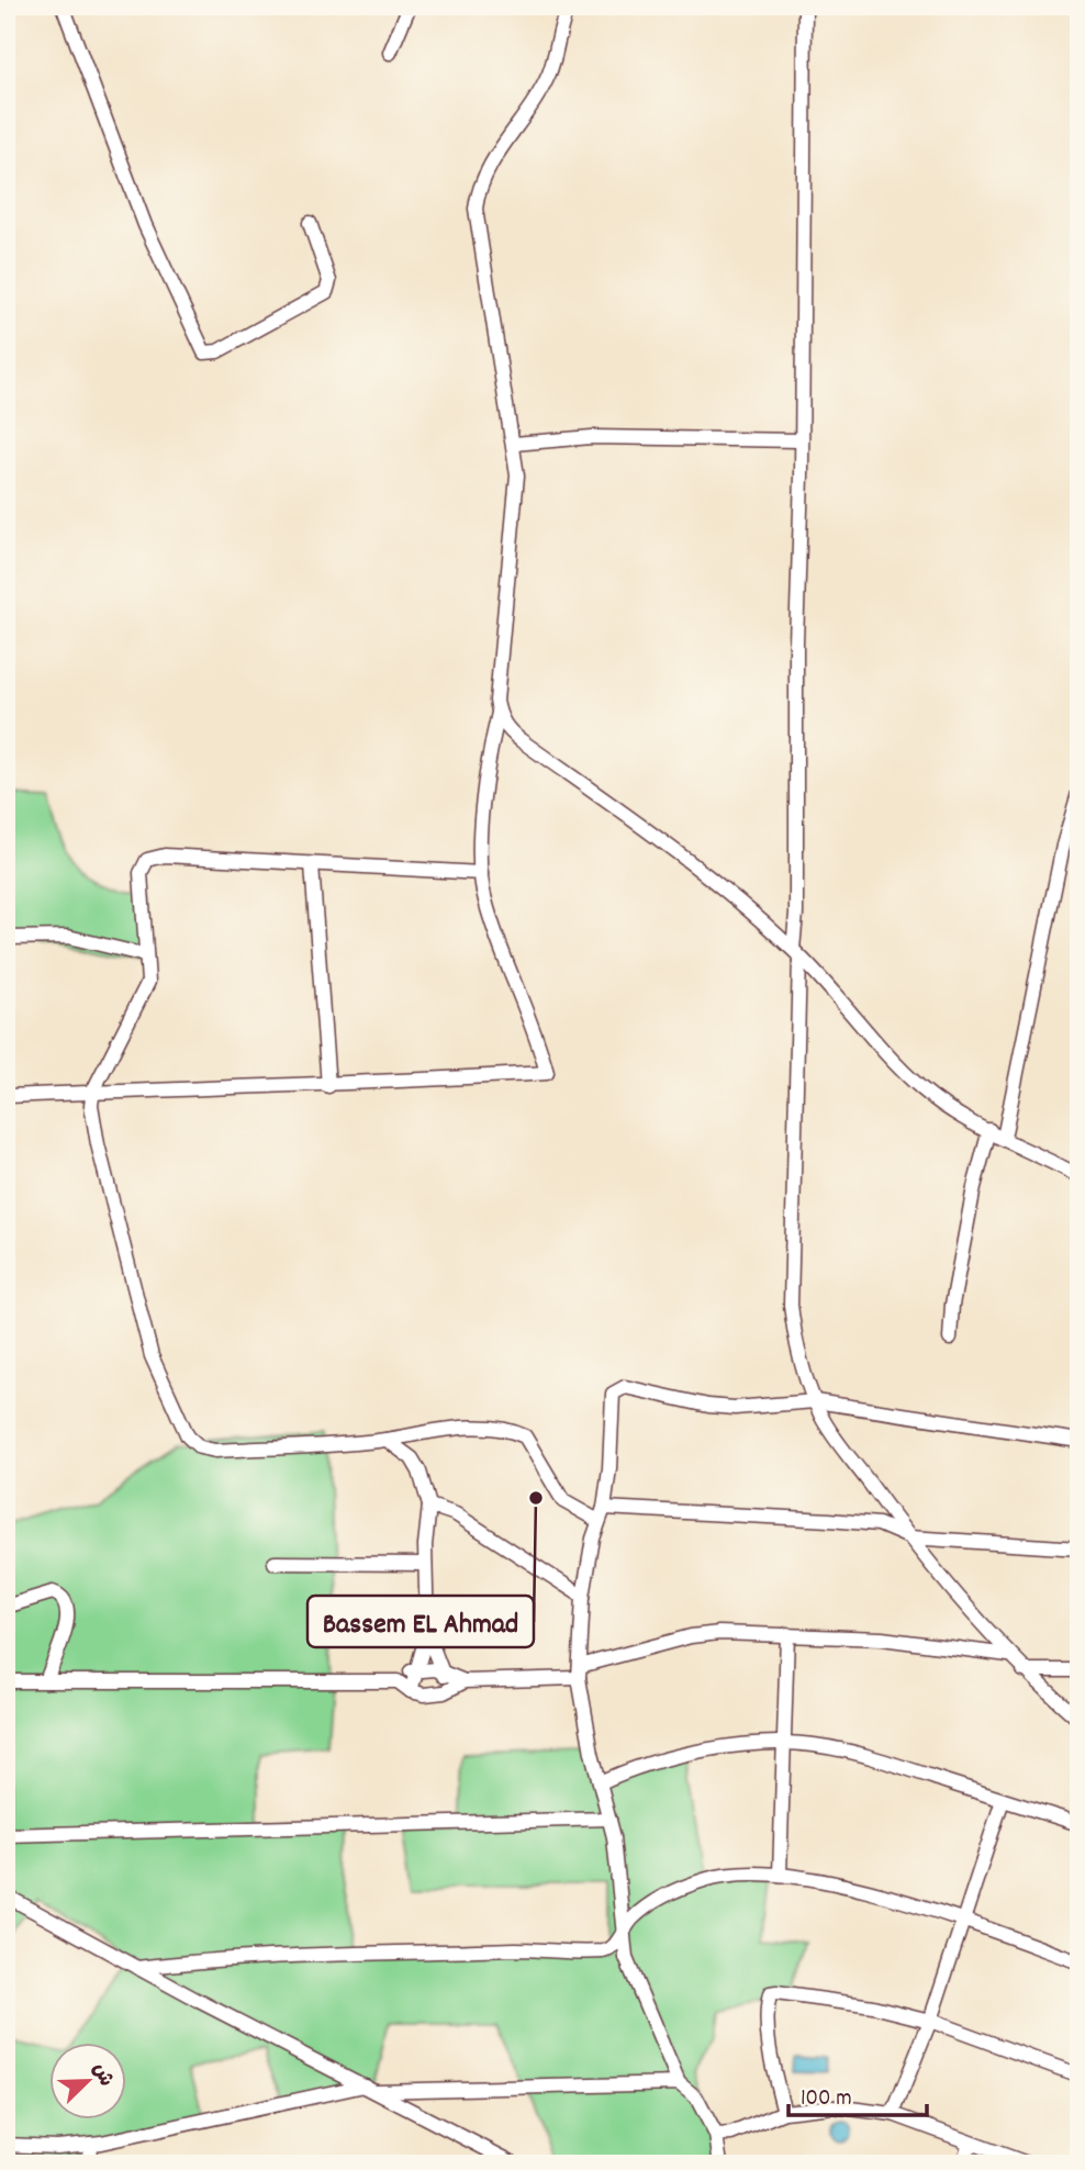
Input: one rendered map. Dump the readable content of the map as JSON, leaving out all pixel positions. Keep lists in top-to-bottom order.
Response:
{
  "places": ["Bassem EL Ahmad"],
  "scale_bar": "100 m",
  "north": "top right"
}
